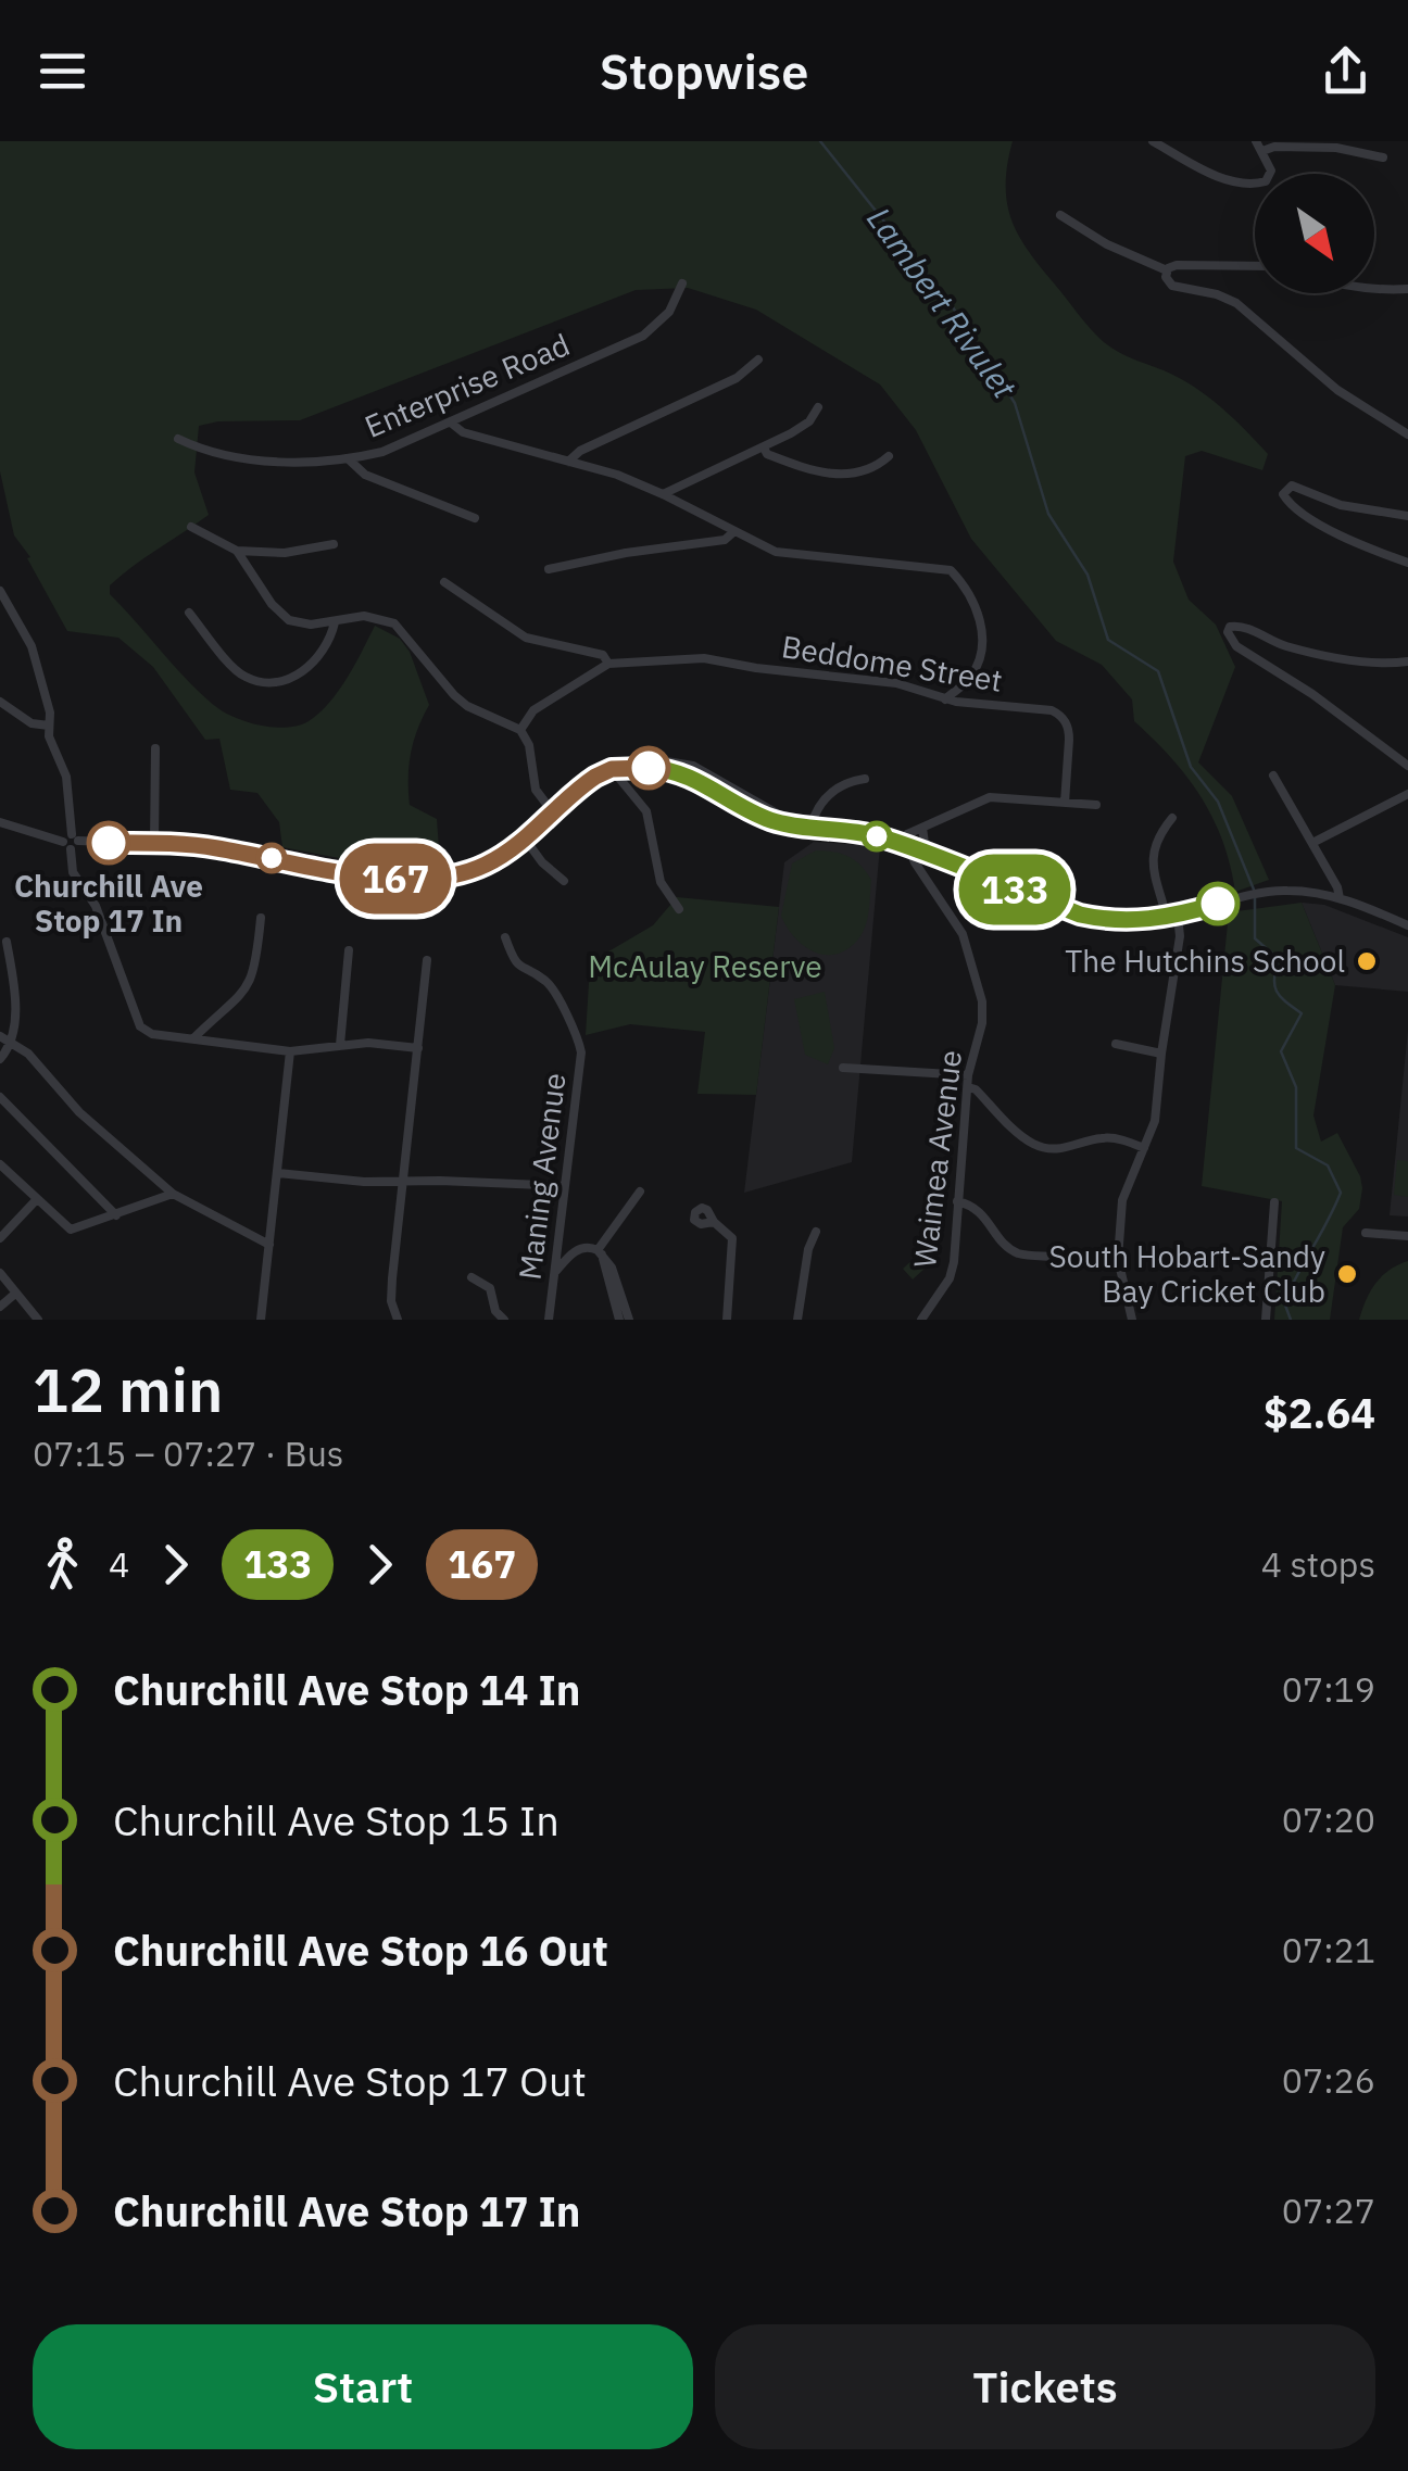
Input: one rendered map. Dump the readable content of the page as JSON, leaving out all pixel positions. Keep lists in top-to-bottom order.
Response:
{
  "streets": {
    "street": [
      "Enterprise Road",
      "Beddome Street",
      "Waimea Avenue",
      "Maning Avenue"
    ]
  },
  "water": ["Lambert Rivulet"],
  "parks": ["McAulay Reserve"],
  "places": ["Churchill Ave Stop 17 In", "The Hutchins School", "South Hobart-Sandy Bay Cricket Club"],
  "lines": ["bus line 133", "bus line 167"],
  "north": "bottom right",
  "page": {
    "header": "Stopwise",
    "on_map": ["133", "167"],
    "heading": ["12 min", "07:15 – 07:27 · Bus", "$2.64"],
    "legs": [
      "4",
      "133",
      "167",
      "4 stops"
    ],
    "list": [
      {
        "name": "Churchill Ave Stop 14 In",
        "value": "07:19"
      },
      {
        "name": "Churchill Ave Stop 15 In",
        "value": "07:20"
      },
      {
        "name": "Churchill Ave Stop 16 Out",
        "value": "07:21"
      },
      {
        "name": "Churchill Ave Stop 17 Out",
        "value": "07:26"
      },
      {
        "name": "Churchill Ave Stop 17 In",
        "value": "07:27"
      }
    ],
    "buttons": ["Start", "Tickets"]
  }
}
